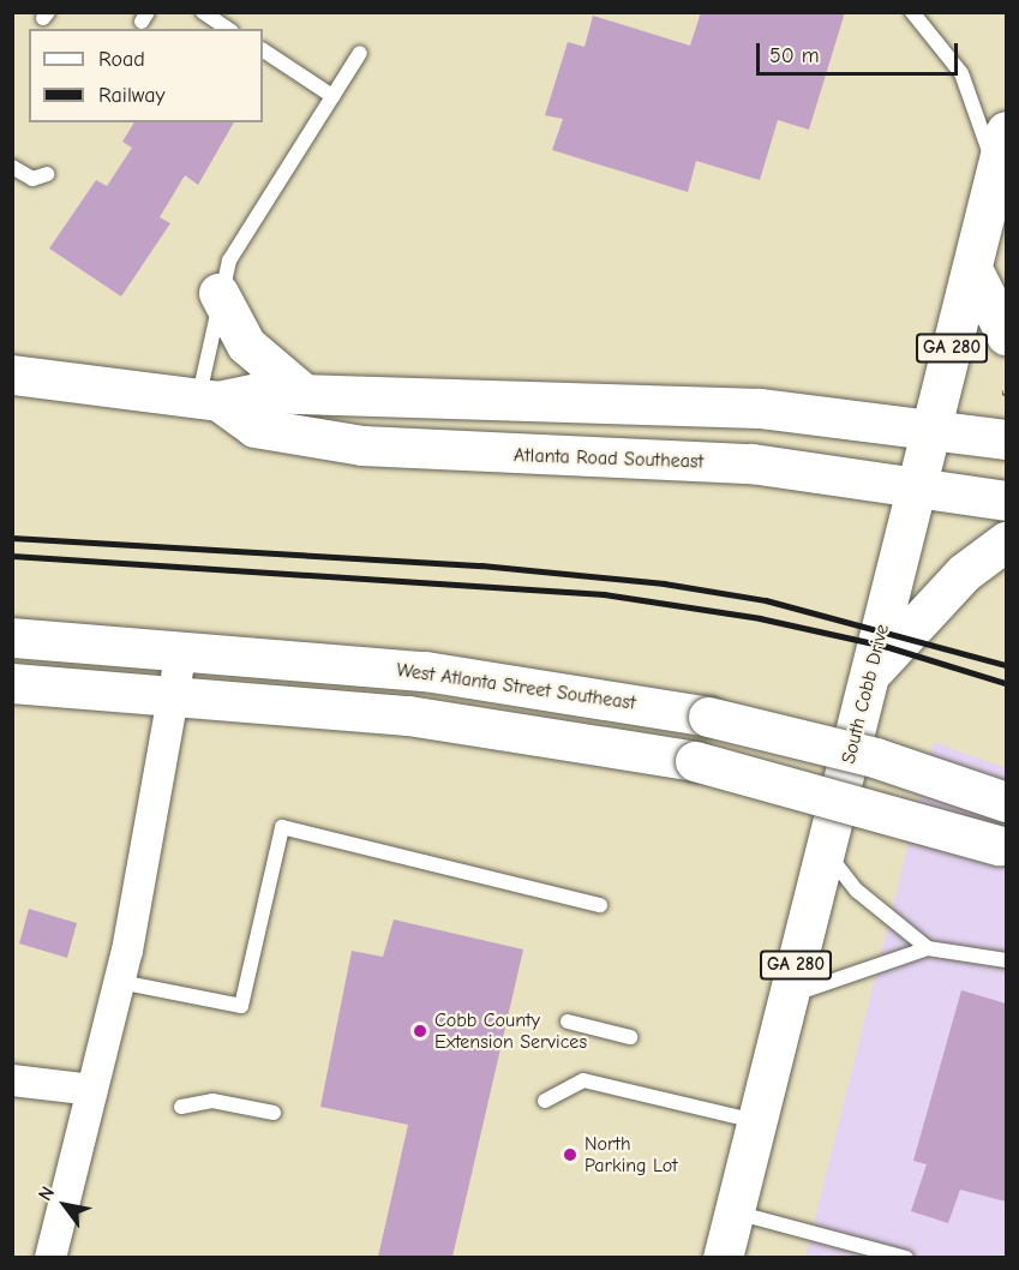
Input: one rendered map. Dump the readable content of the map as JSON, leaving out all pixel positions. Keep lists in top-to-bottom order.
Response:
{
  "streets": {
    "main road": [
      "GA 280",
      "Atlanta Road Southeast",
      "West Atlanta Street Southeast",
      "South Cobb Drive"
    ]
  },
  "crossings": [
    ["Atlanta Road Southeast", "South Cobb Drive"]
  ],
  "places": ["Cobb County Extension Services", "North Parking Lot"],
  "legend": ["Road", "Railway"],
  "scale_bar": "50 m",
  "north": "top left"
}
